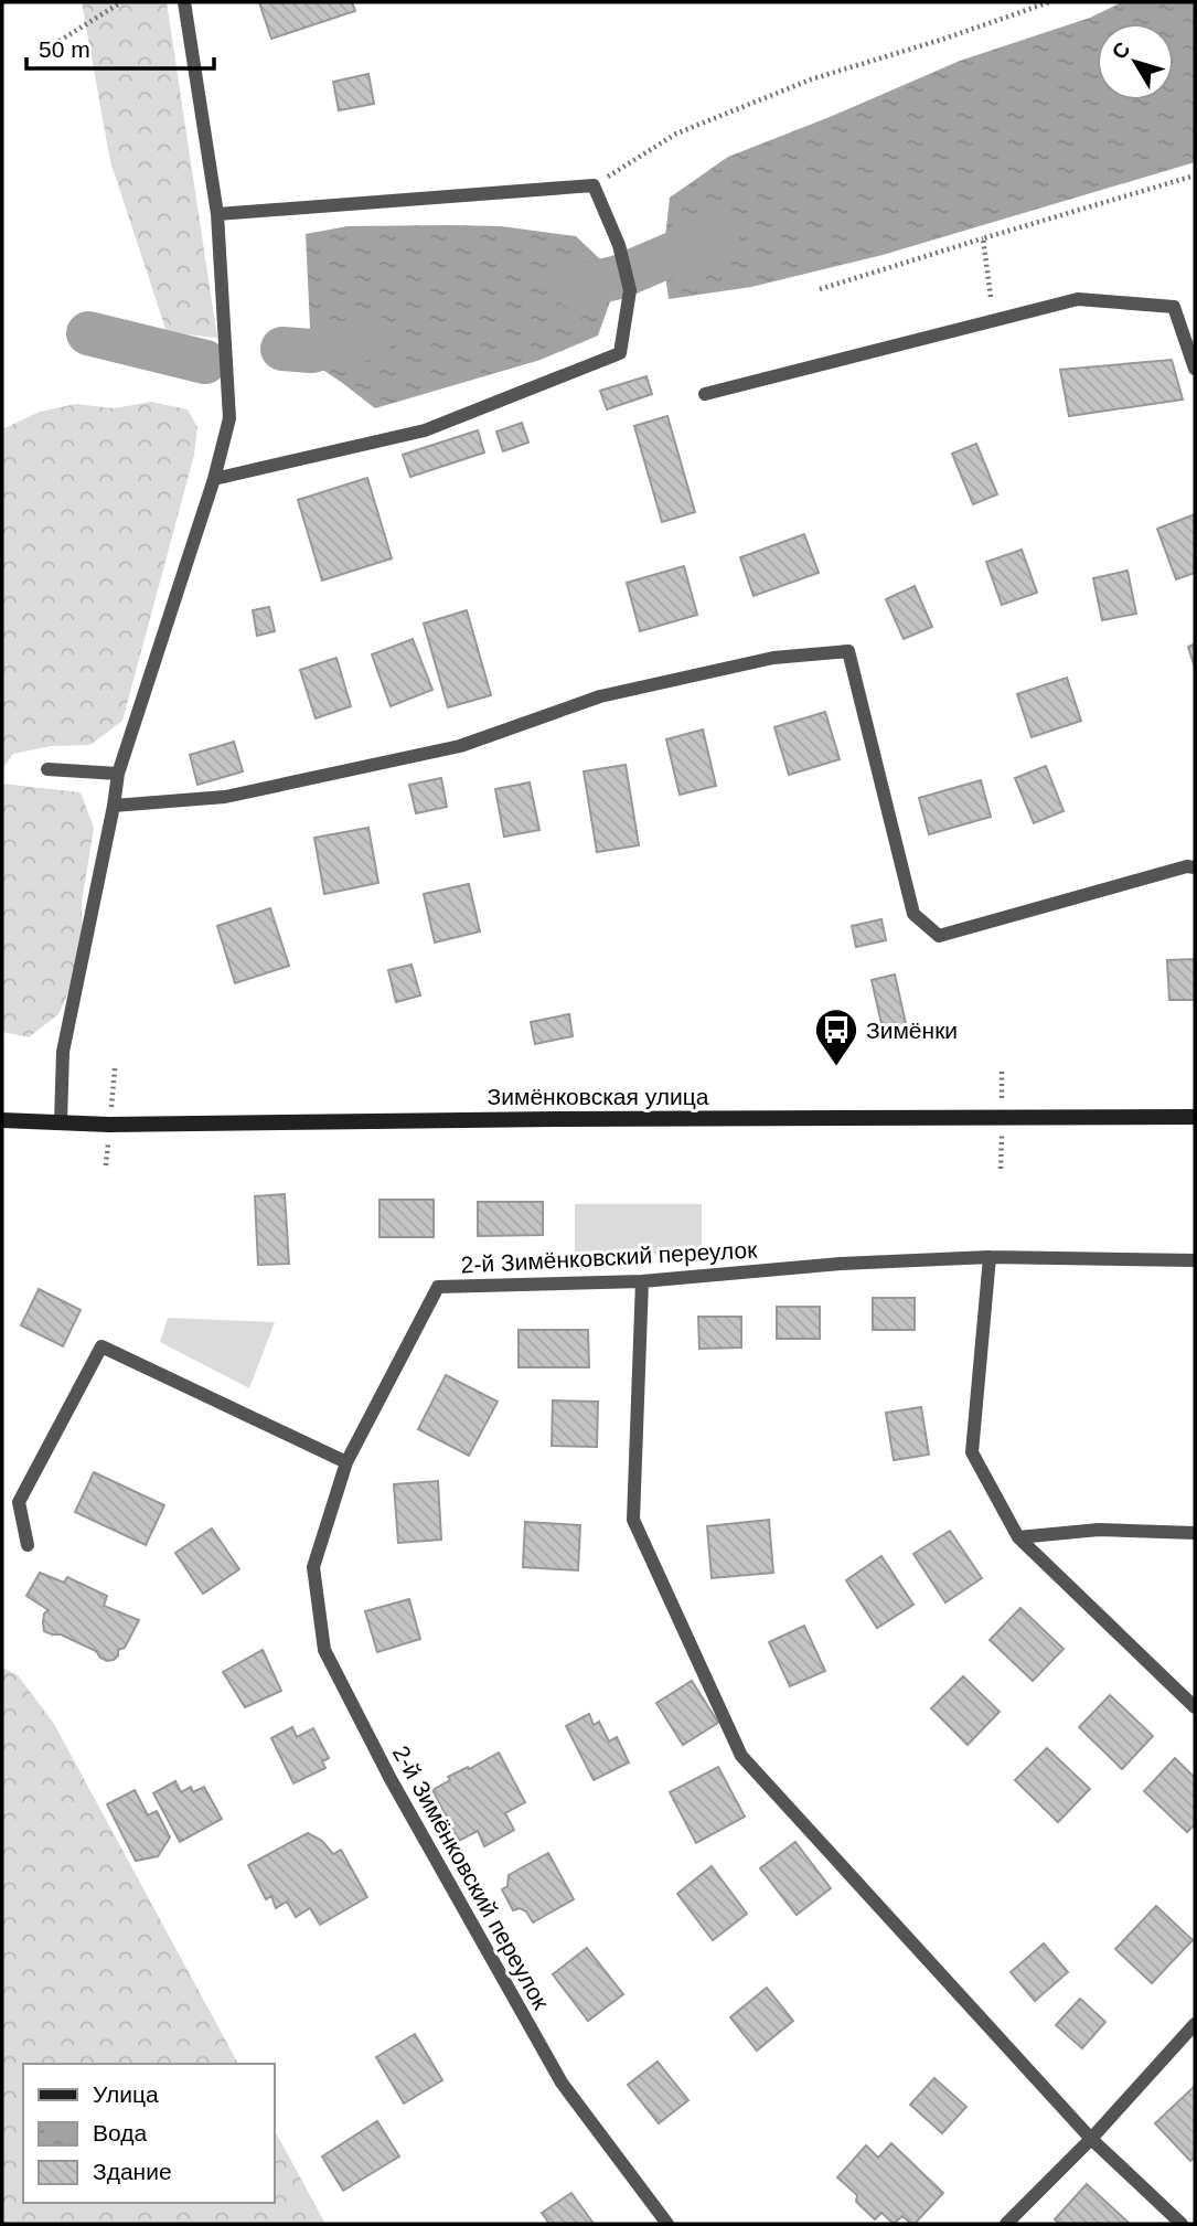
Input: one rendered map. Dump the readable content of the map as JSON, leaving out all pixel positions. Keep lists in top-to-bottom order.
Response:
{
  "streets": {
    "main road": ["Зимёнковская улица"],
    "lane": ["2-й Зимёнковский переулок"]
  },
  "places": {
    "bus stop": ["Зимёнки"]
  },
  "legend": ["Улица", "Вода", "Здание"],
  "scale_bar": "50 m",
  "north": "top left"
}
